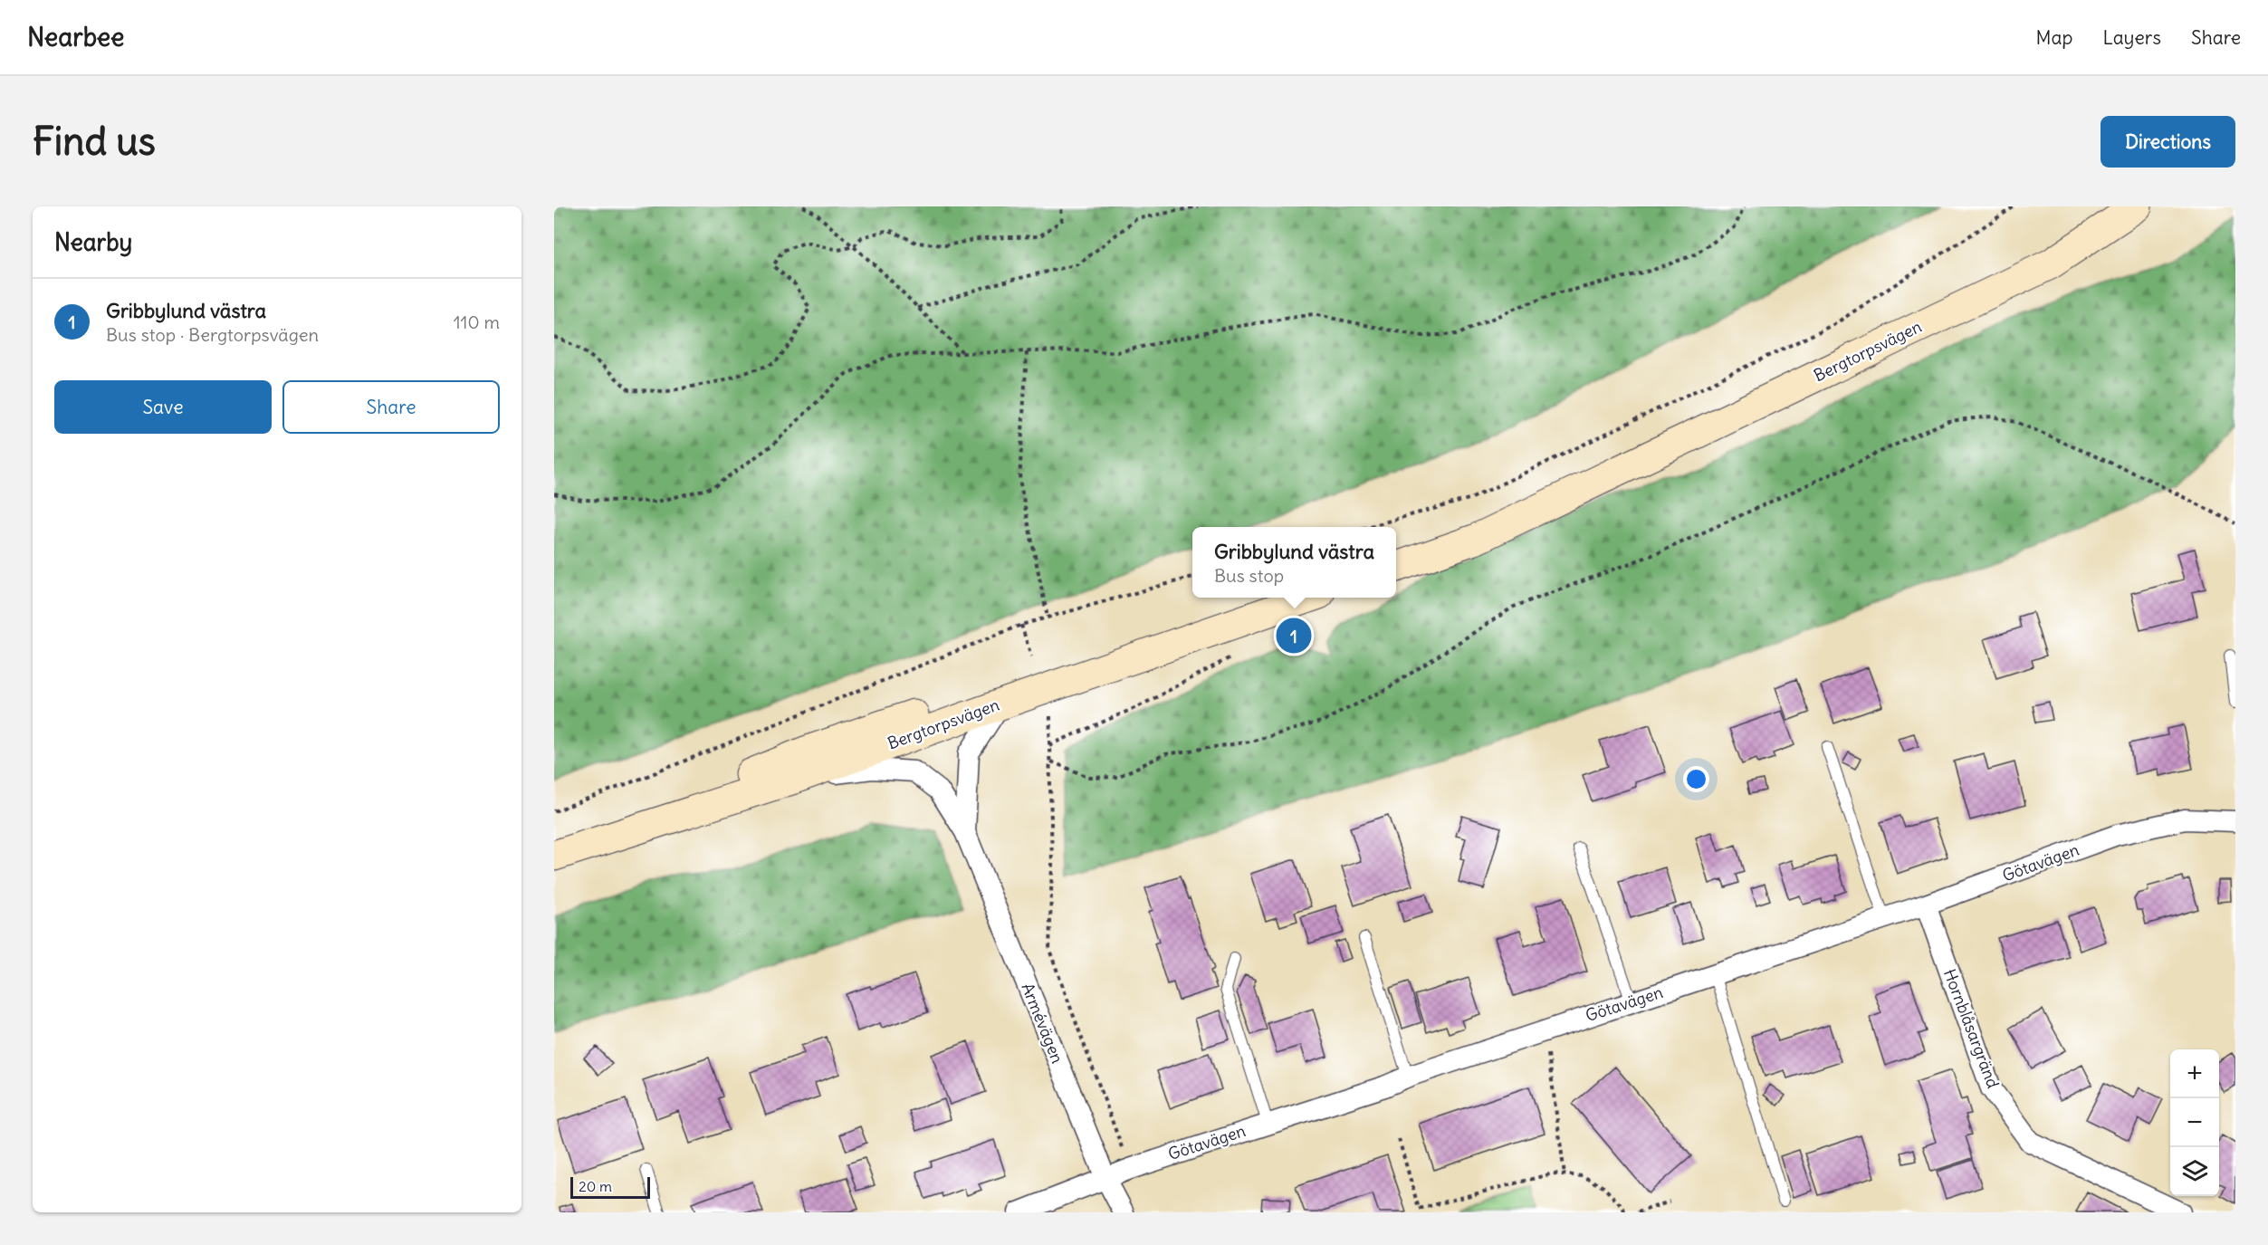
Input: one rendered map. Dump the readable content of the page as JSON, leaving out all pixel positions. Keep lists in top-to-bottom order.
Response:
{
  "streets": {
    "main road": ["Bergtorpsvägen"],
    "street": ["Götavägen", "Armévägen", "Hornblåsargränd"]
  },
  "crossings": [
    ["Bergtorpsvägen", "Armévägen"],
    ["Götavägen", "Armévägen"],
    ["Götavägen", "Hornblåsargränd"]
  ],
  "scale_bar": "20 m",
  "page": {
    "header": "Nearbee",
    "nav": ["Map", "Layers", "Share"],
    "buttons": [
      "Directions",
      ["Save", "Share"]
    ],
    "title": "Find us",
    "heading": "Nearby",
    "list": [
      {
        "mark": "1",
        "name": "Gribbylund västra",
        "note": "Bus stop · Bergtorpsvägen",
        "value": "110 m"
      }
    ],
    "popup": ["Gribbylund västra", "Bus stop"],
    "pins": "1",
    "map_buttons": ["+", "−"],
    "scale": "20 m"
  }
}
